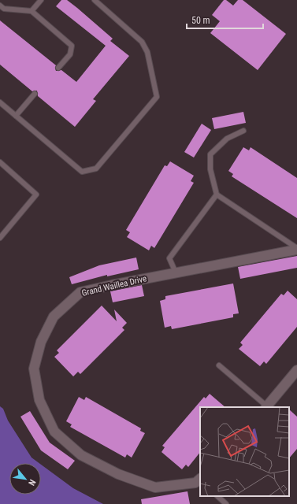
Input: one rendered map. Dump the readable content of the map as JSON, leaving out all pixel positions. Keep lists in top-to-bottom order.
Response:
{
  "streets": {
    "street": ["Grand Waillea Drive"]
  },
  "scale_bar": "50 m",
  "north": "bottom right"
}
